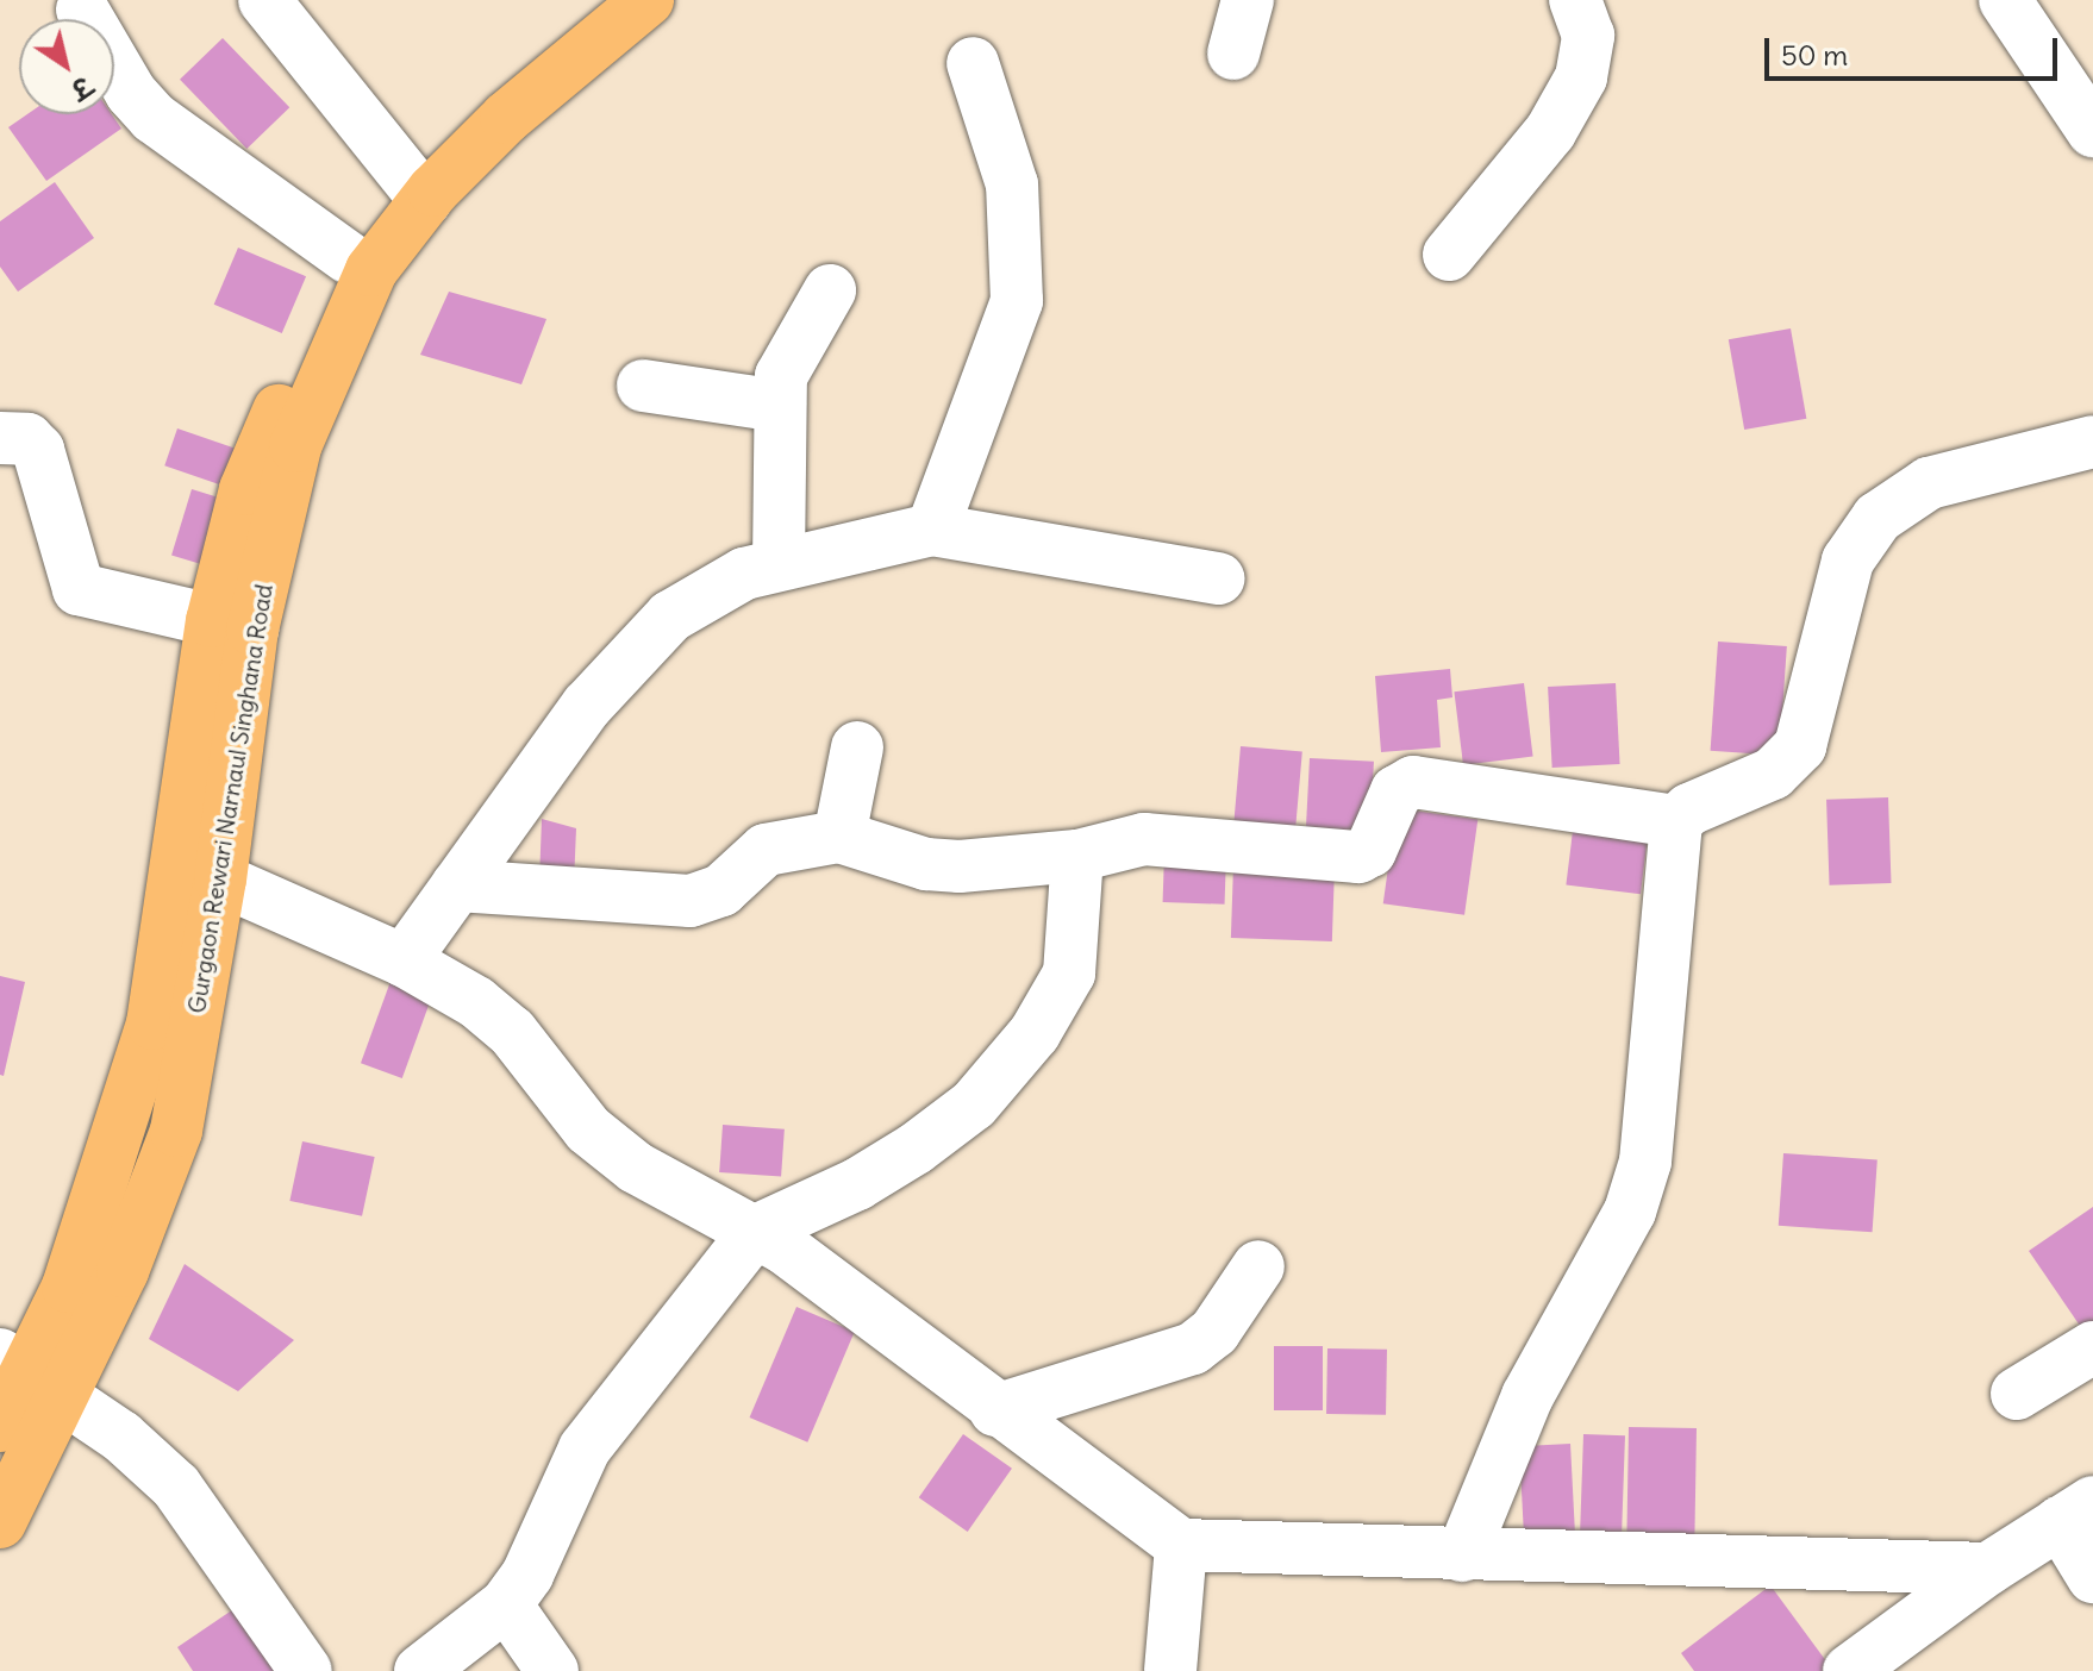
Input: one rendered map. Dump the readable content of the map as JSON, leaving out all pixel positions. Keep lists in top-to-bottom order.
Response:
{
  "streets": {
    "highway": ["Gurgaon Rewari Narnaul Singhana Road"]
  },
  "scale_bar": "50 m",
  "north": "bottom right"
}
